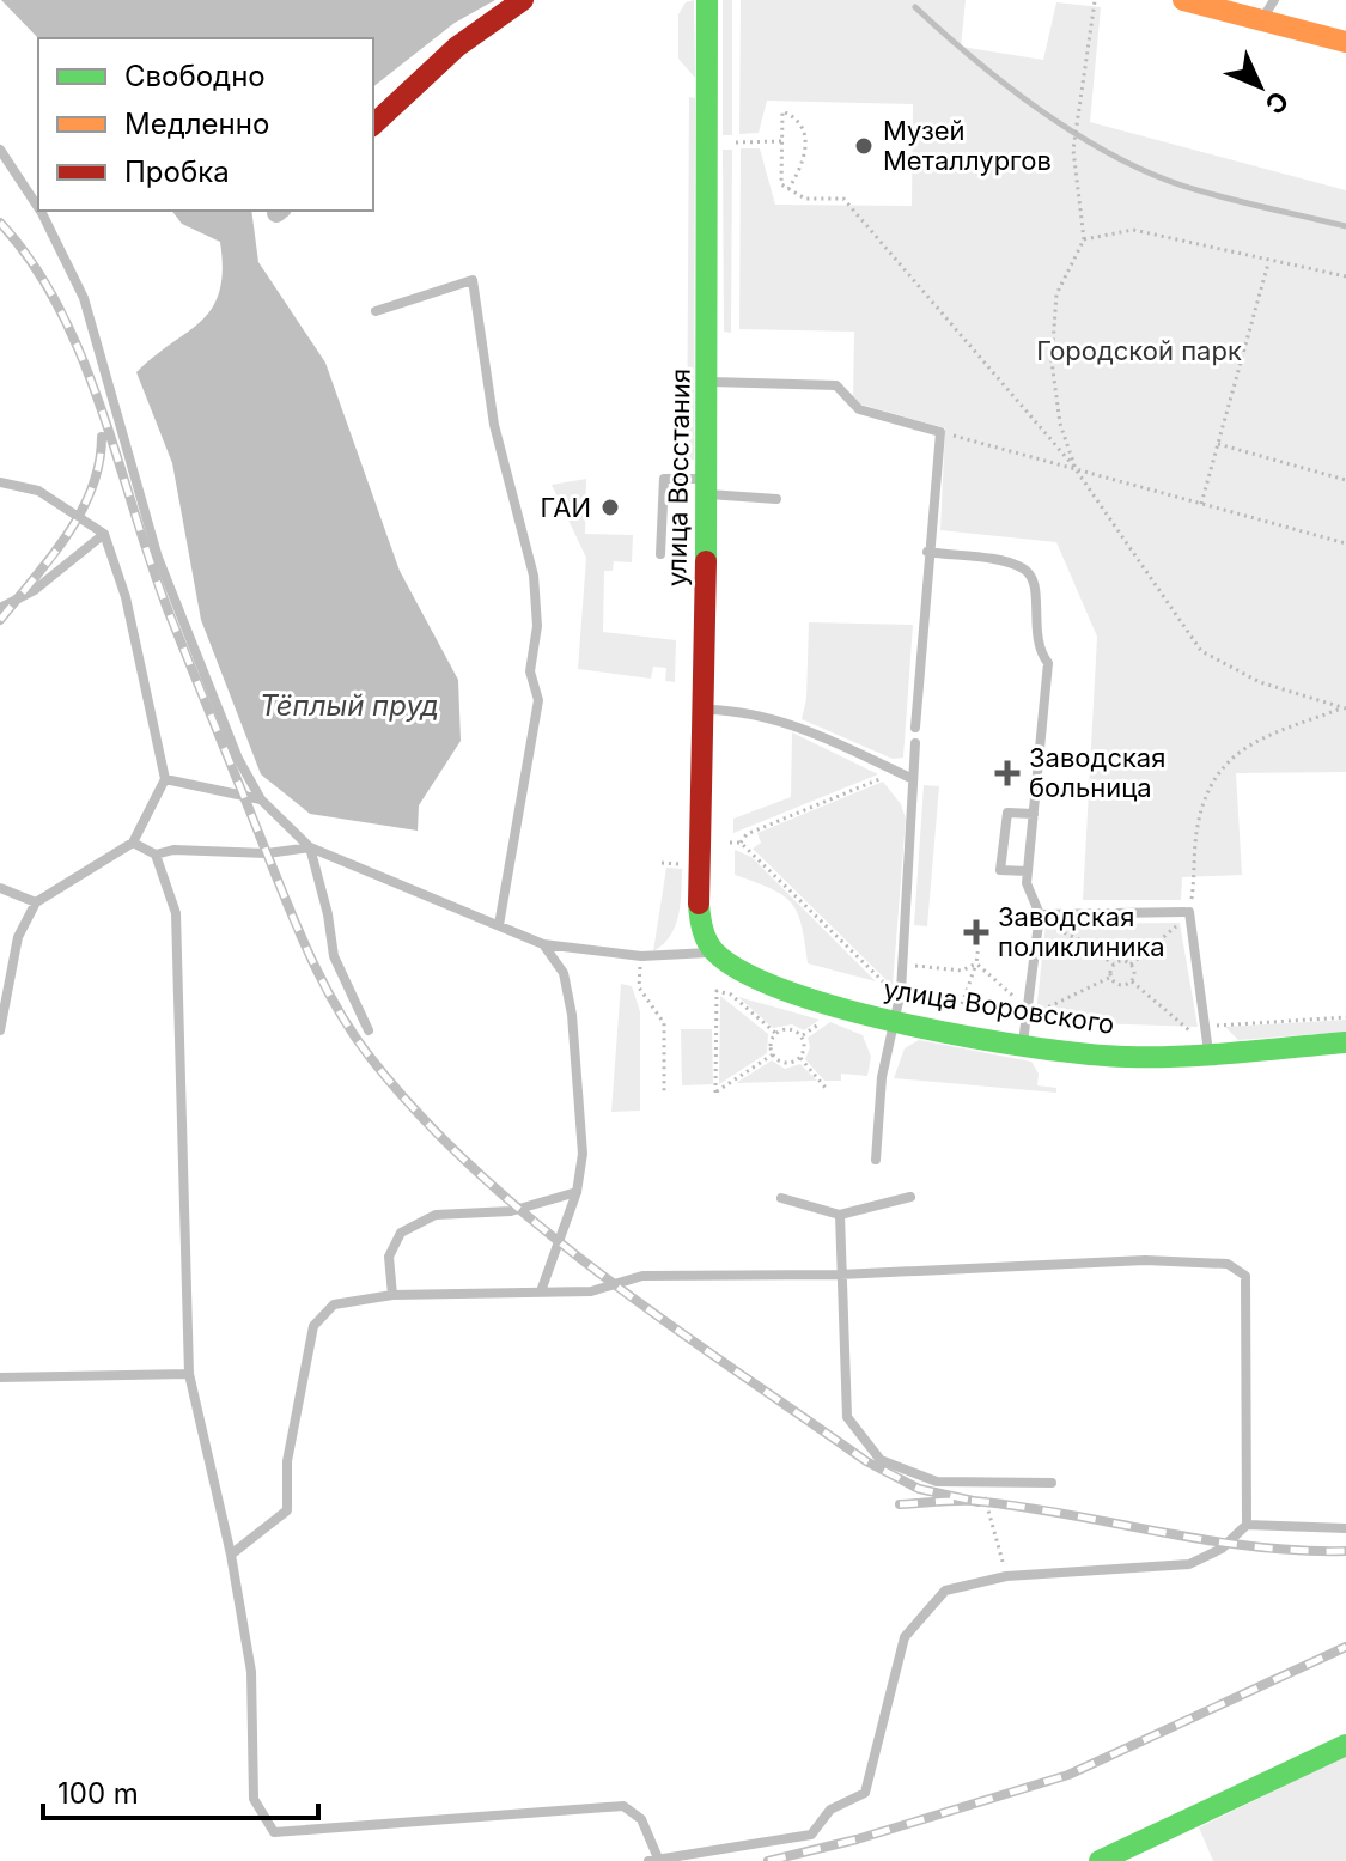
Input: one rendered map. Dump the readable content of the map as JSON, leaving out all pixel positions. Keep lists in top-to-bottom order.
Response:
{
  "streets": {
    "street": ["улица Восстания", "улица Воровского"]
  },
  "crossings": [
    ["улица Восстания", "улица Воровского"]
  ],
  "water": ["Тёплый пруд"],
  "parks": ["Городской парк"],
  "places": {
    "other": ["Музей Металлургов", "ГАИ"],
    "health": ["Заводская больница", "Заводская поликлиника"]
  },
  "legend": ["Свободно", "Медленно", "Пробка"],
  "scale_bar": "100 m",
  "north": "bottom right"
}
